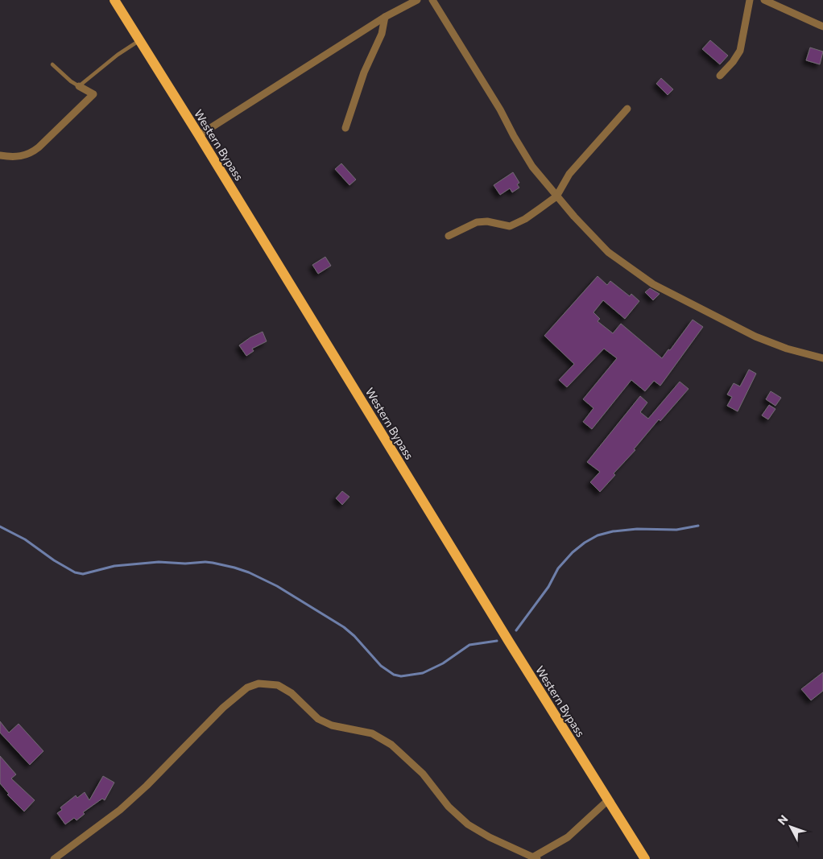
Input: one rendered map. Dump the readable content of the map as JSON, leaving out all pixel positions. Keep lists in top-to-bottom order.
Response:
{
  "streets": {
    "main road": ["Western Bypass"]
  },
  "north": "top left"
}
